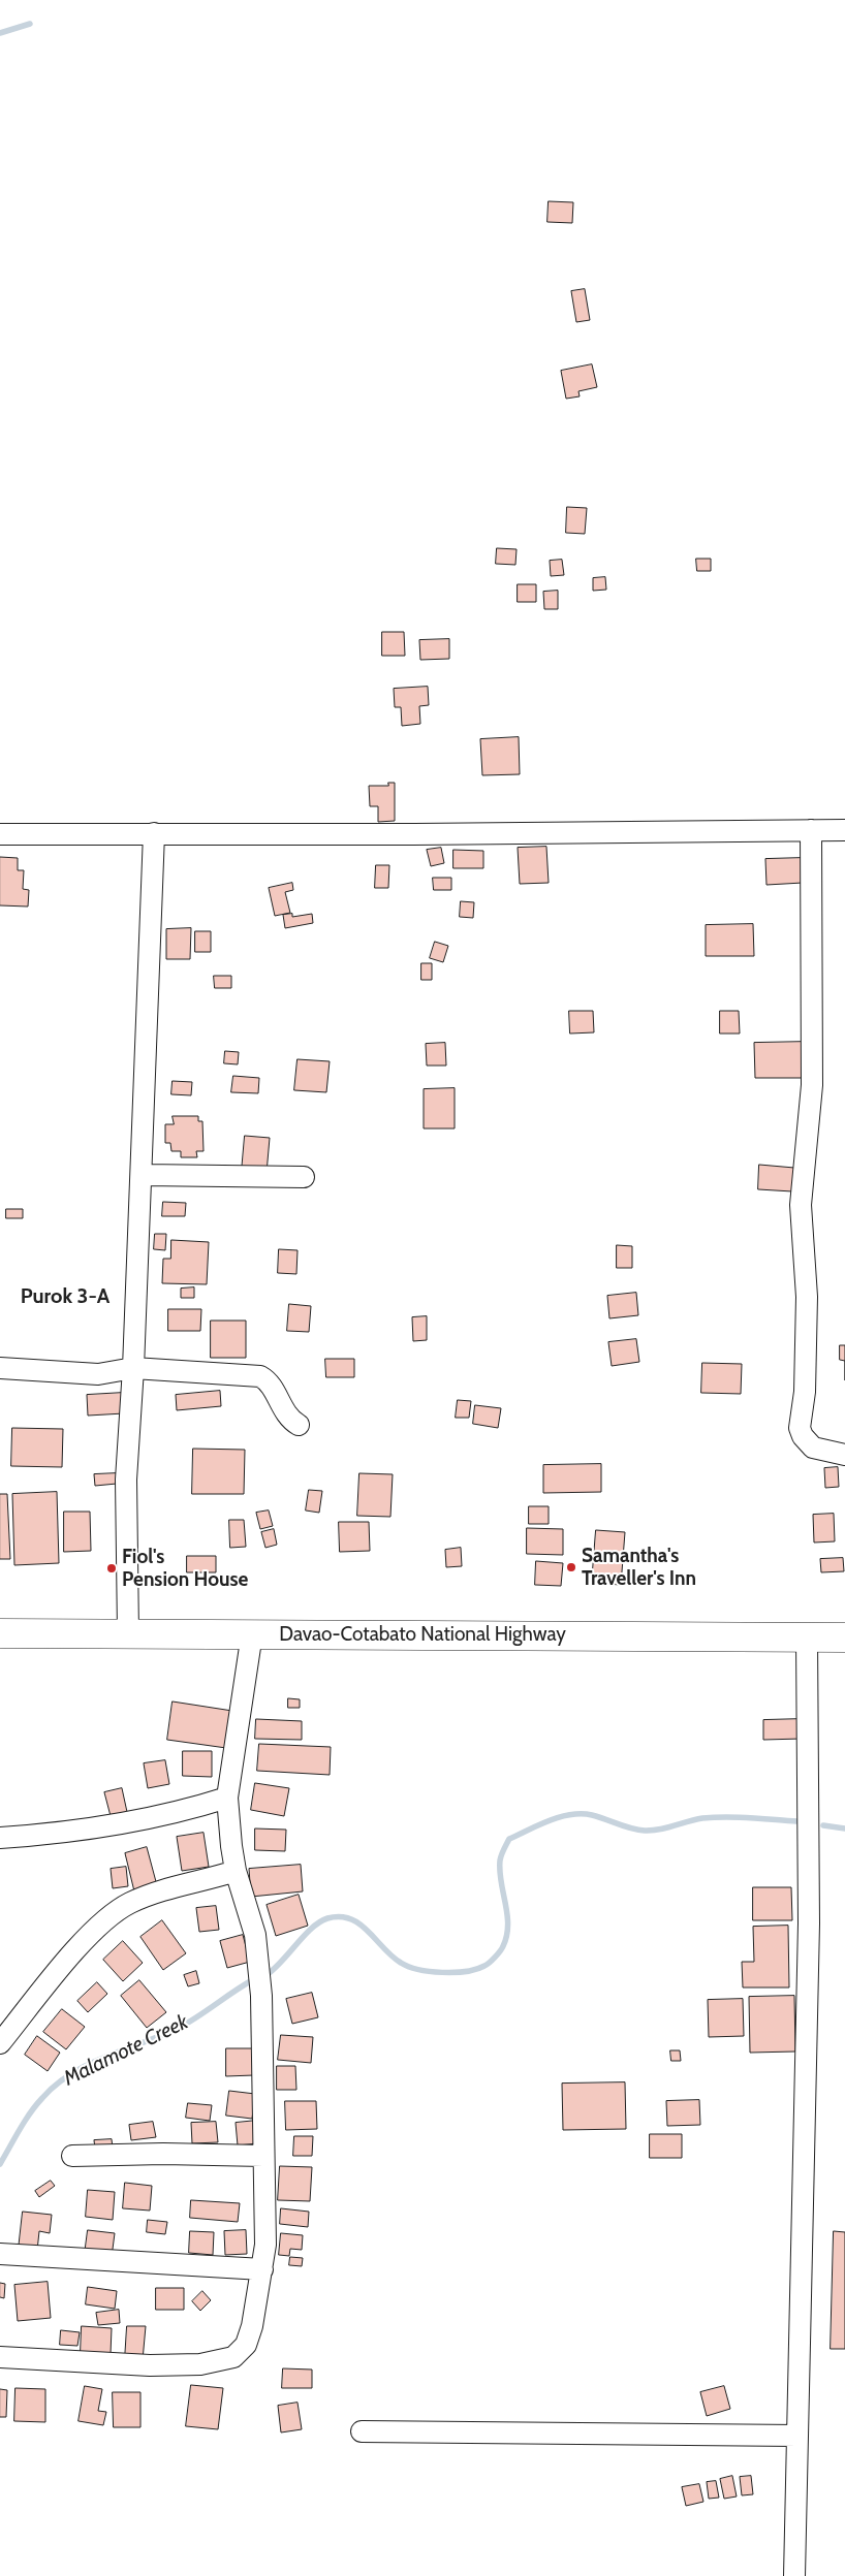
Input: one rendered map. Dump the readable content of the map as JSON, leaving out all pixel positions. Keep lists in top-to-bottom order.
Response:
{
  "streets": {
    "highway": ["Davao-Cotabato National Highway"]
  },
  "districts": ["Purok 3-A"],
  "water": ["Malamote Creek"],
  "places": ["Samantha's Traveller's Inn", "Fiol's Pension House"]
}
